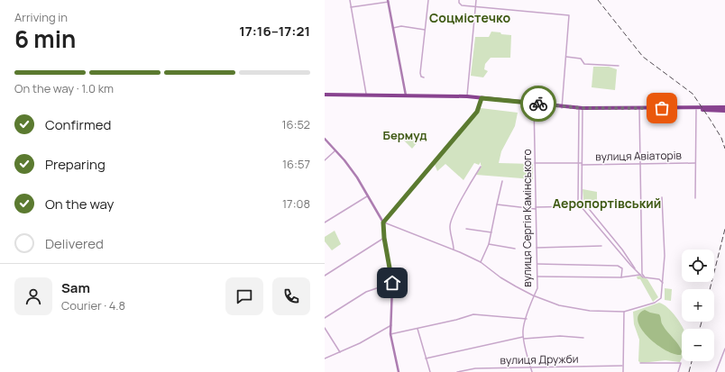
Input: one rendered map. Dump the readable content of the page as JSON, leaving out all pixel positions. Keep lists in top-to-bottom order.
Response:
{
  "streets": {
    "street": ["вулиця Авіаторів", "вулиця Сергія Камінського", "вулиця Дружби"]
  },
  "crossings": [
    ["вулиця Авіаторів", "вулиця Сергія Камінського"],
    ["вулиця Сергія Камінського", "вулиця Дружби"]
  ],
  "districts": ["Соцмістечко", "Бермуд", "Аеропортівський"],
  "page": {
    "heading": ["6 min", "Arriving in", "17:16–17:21"],
    "panel": ["Sam", "Courier · 4.8"],
    "bar": "On the way · 1.0 km",
    "list": [
      ["Confirmed", "16:52"],
      ["Preparing", "16:57"],
      ["On the way", "17:08"],
      "Delivered"
    ],
    "map_buttons": ["+", "−"]
  }
}
